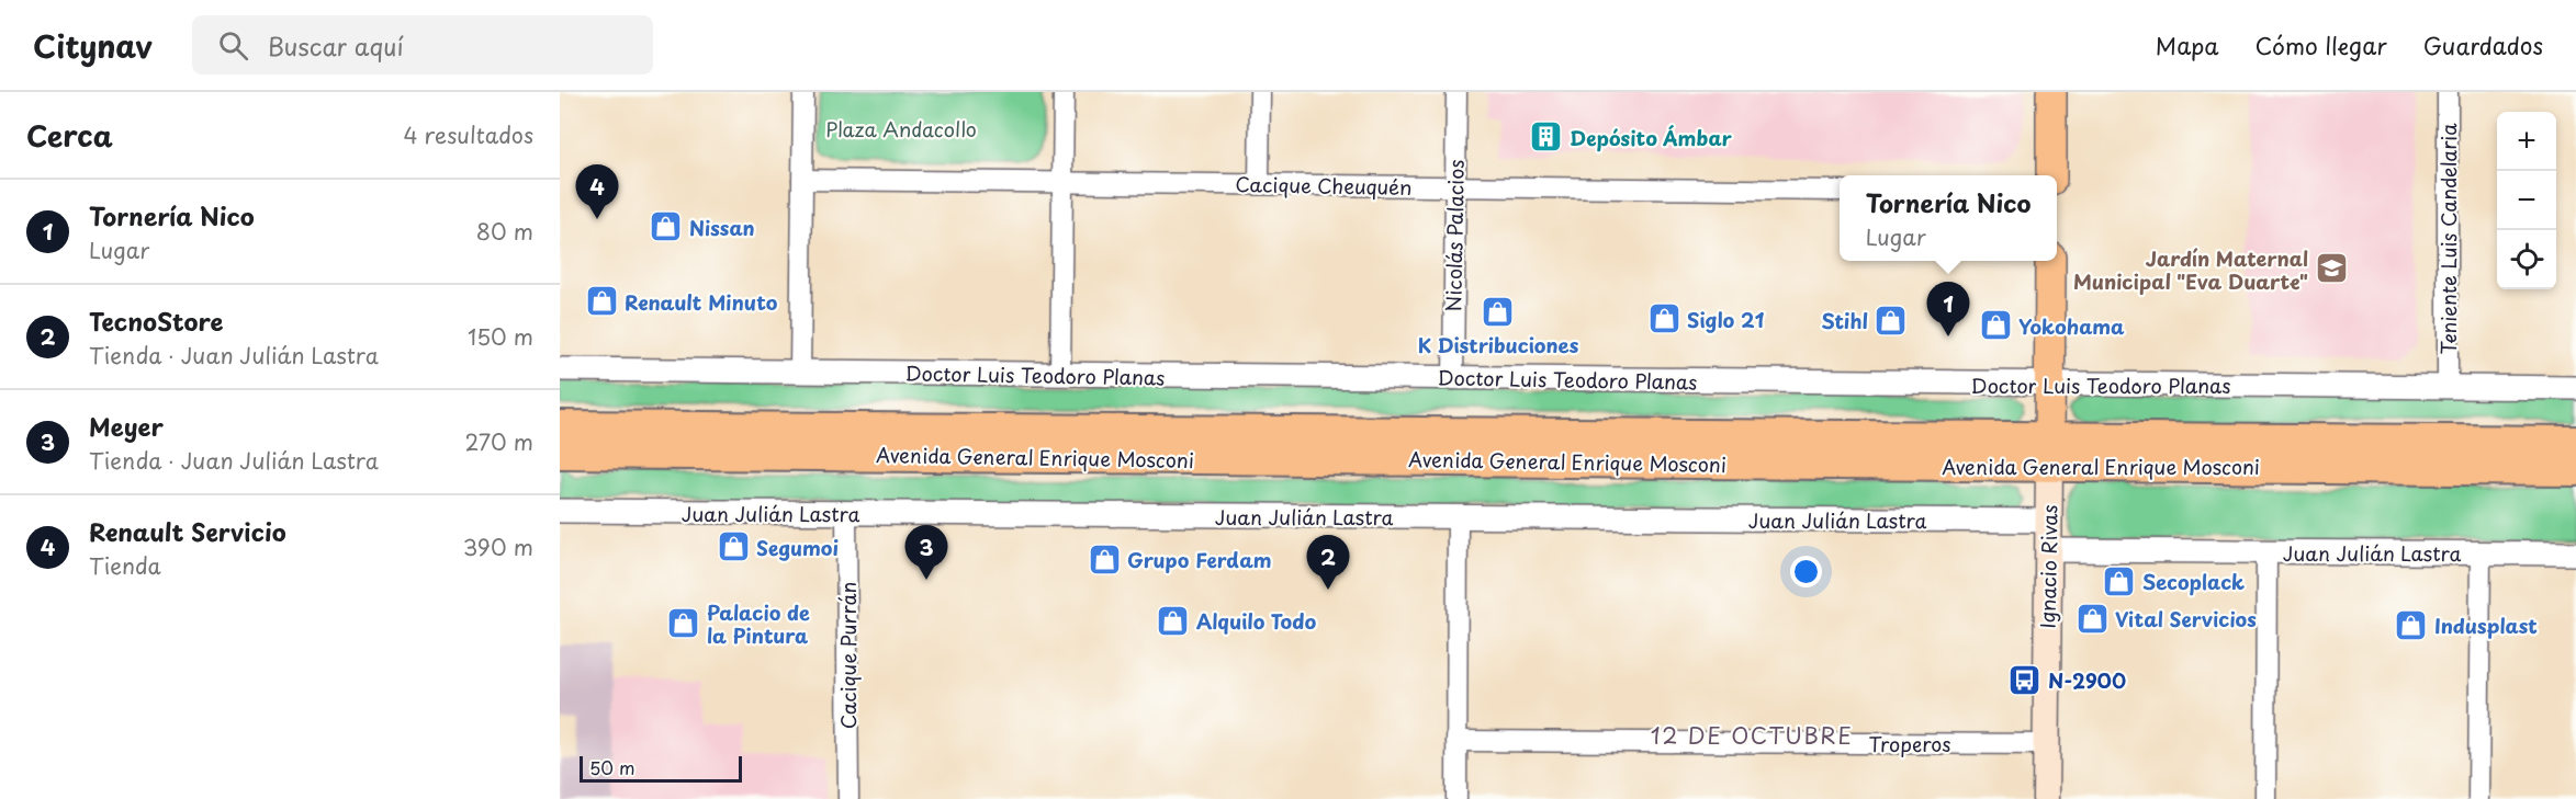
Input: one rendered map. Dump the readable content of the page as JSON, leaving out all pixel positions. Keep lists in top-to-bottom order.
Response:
{
  "streets": {
    "highway": ["Avenida General Enrique Mosconi"],
    "main road": ["Ignacio Rivas"],
    "street": [
      "Cacique Cheuquén",
      "Nicolás Palacios",
      "Teniente Luis Candelaria",
      "Doctor Luis Teodoro Planas",
      "Juan Julián Lastra",
      "Cacique Purrán",
      "Troperos"
    ]
  },
  "crossings": [
    ["Cacique Cheuquén", "Nicolás Palacios"],
    ["Nicolás Palacios", "Doctor Luis Teodoro Planas"],
    ["Teniente Luis Candelaria", "Doctor Luis Teodoro Planas"],
    ["Doctor Luis Teodoro Planas", "Ignacio Rivas"],
    ["Avenida General Enrique Mosconi", "Ignacio Rivas"],
    ["Juan Julián Lastra", "Ignacio Rivas"],
    ["Juan Julián Lastra", "Cacique Purrán"],
    ["Ignacio Rivas", "Troperos"]
  ],
  "districts": ["12 DE OCTUBRE"],
  "parks": ["Plaza Andacollo"],
  "places": {
    "building": ["Depósito Ámbar"],
    "shop": [
      "Nissan",
      "Renault Minuto",
      "K Distribuciones",
      "Siglo 21",
      "Stihl",
      "Yokohama",
      "Segumoi",
      "Grupo Ferdam",
      "Secoplack",
      "Vital Servicios",
      "Alquilo Todo",
      "Palacio de la Pintura",
      "Indusplast"
    ],
    "school or university": ["Jardín Maternal Municipal \"Eva Duarte\""],
    "bus stop": ["N-2900"]
  },
  "scale_bar": "50 m",
  "page": {
    "header": "Citynav",
    "search": "Buscar aquí",
    "nav": ["Mapa", "Cómo llegar", "Guardados"],
    "heading": ["Cerca", "4 resultados"],
    "map_buttons": ["+", "−"],
    "pins": [
      "4",
      "1",
      "3",
      "2"
    ],
    "popup": ["Tornería Nico", "Lugar"],
    "list": [
      {
        "mark": "1",
        "name": "Tornería Nico",
        "note": "Lugar",
        "value": "80 m"
      },
      {
        "mark": "2",
        "name": "TecnoStore",
        "note": "Tienda · Juan Julián Lastra",
        "value": "150 m"
      },
      {
        "mark": "3",
        "name": "Meyer",
        "note": "Tienda · Juan Julián Lastra",
        "value": "270 m"
      },
      {
        "mark": "4",
        "name": "Renault Servicio",
        "note": "Tienda",
        "value": "390 m"
      }
    ],
    "scale": "50 m"
  }
}
